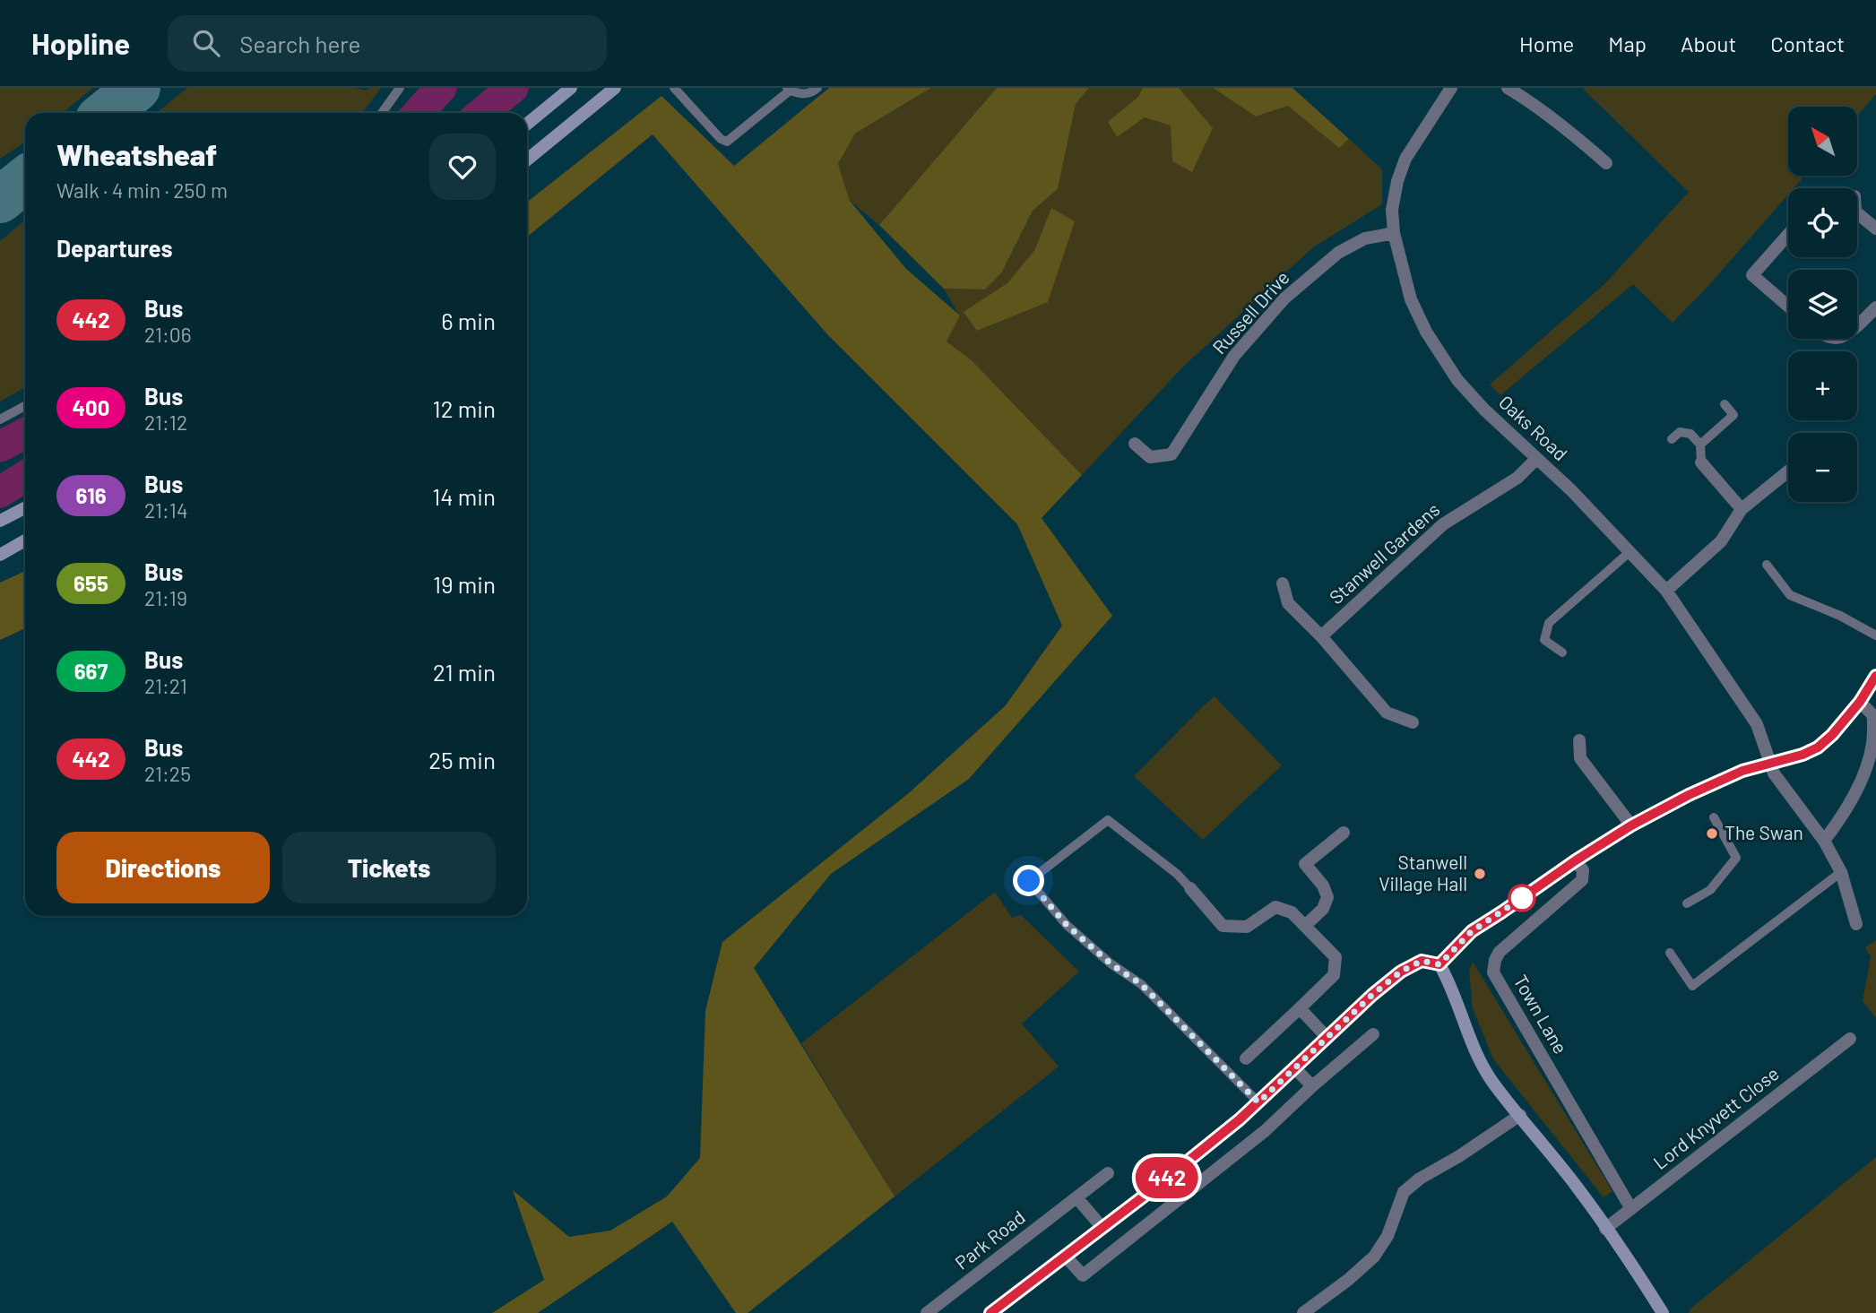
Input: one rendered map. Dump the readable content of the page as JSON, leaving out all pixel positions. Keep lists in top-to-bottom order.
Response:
{
  "streets": {
    "street": [
      "Russell Drive",
      "Oaks Road",
      "Stanwell Gardens",
      "Town Lane",
      "Lord Knyvett Close",
      "Park Road"
    ]
  },
  "crossings": [
    ["Russell Drive", "Oaks Road"],
    ["Oaks Road", "Stanwell Gardens"],
    ["Town Lane", "Lord Knyvett Close"]
  ],
  "places": ["The Swan", "Stanwell Village Hall"],
  "lines": ["bus line 442"],
  "north": "top left",
  "page": {
    "header": "Hopline",
    "search": "Search here",
    "nav": [
      "Home",
      "Map",
      "About",
      "Contact"
    ],
    "on_map": "442",
    "map_buttons": ["+", "−"],
    "heading": [
      ["Wheatsheaf", "Walk · 4 min · 250 m"],
      "Departures"
    ],
    "list": [
      {
        "mark": "442",
        "name": "Bus",
        "note": "21:06",
        "value": "6 min"
      },
      {
        "mark": "400",
        "name": "Bus",
        "note": "21:12",
        "value": "12 min"
      },
      {
        "mark": "616",
        "name": "Bus",
        "note": "21:14",
        "value": "14 min"
      },
      {
        "mark": "655",
        "name": "Bus",
        "note": "21:19",
        "value": "19 min"
      },
      {
        "mark": "667",
        "name": "Bus",
        "note": "21:21",
        "value": "21 min"
      },
      {
        "mark": "442",
        "name": "Bus",
        "note": "21:25",
        "value": "25 min"
      }
    ],
    "buttons": ["Directions", "Tickets"]
  }
}
